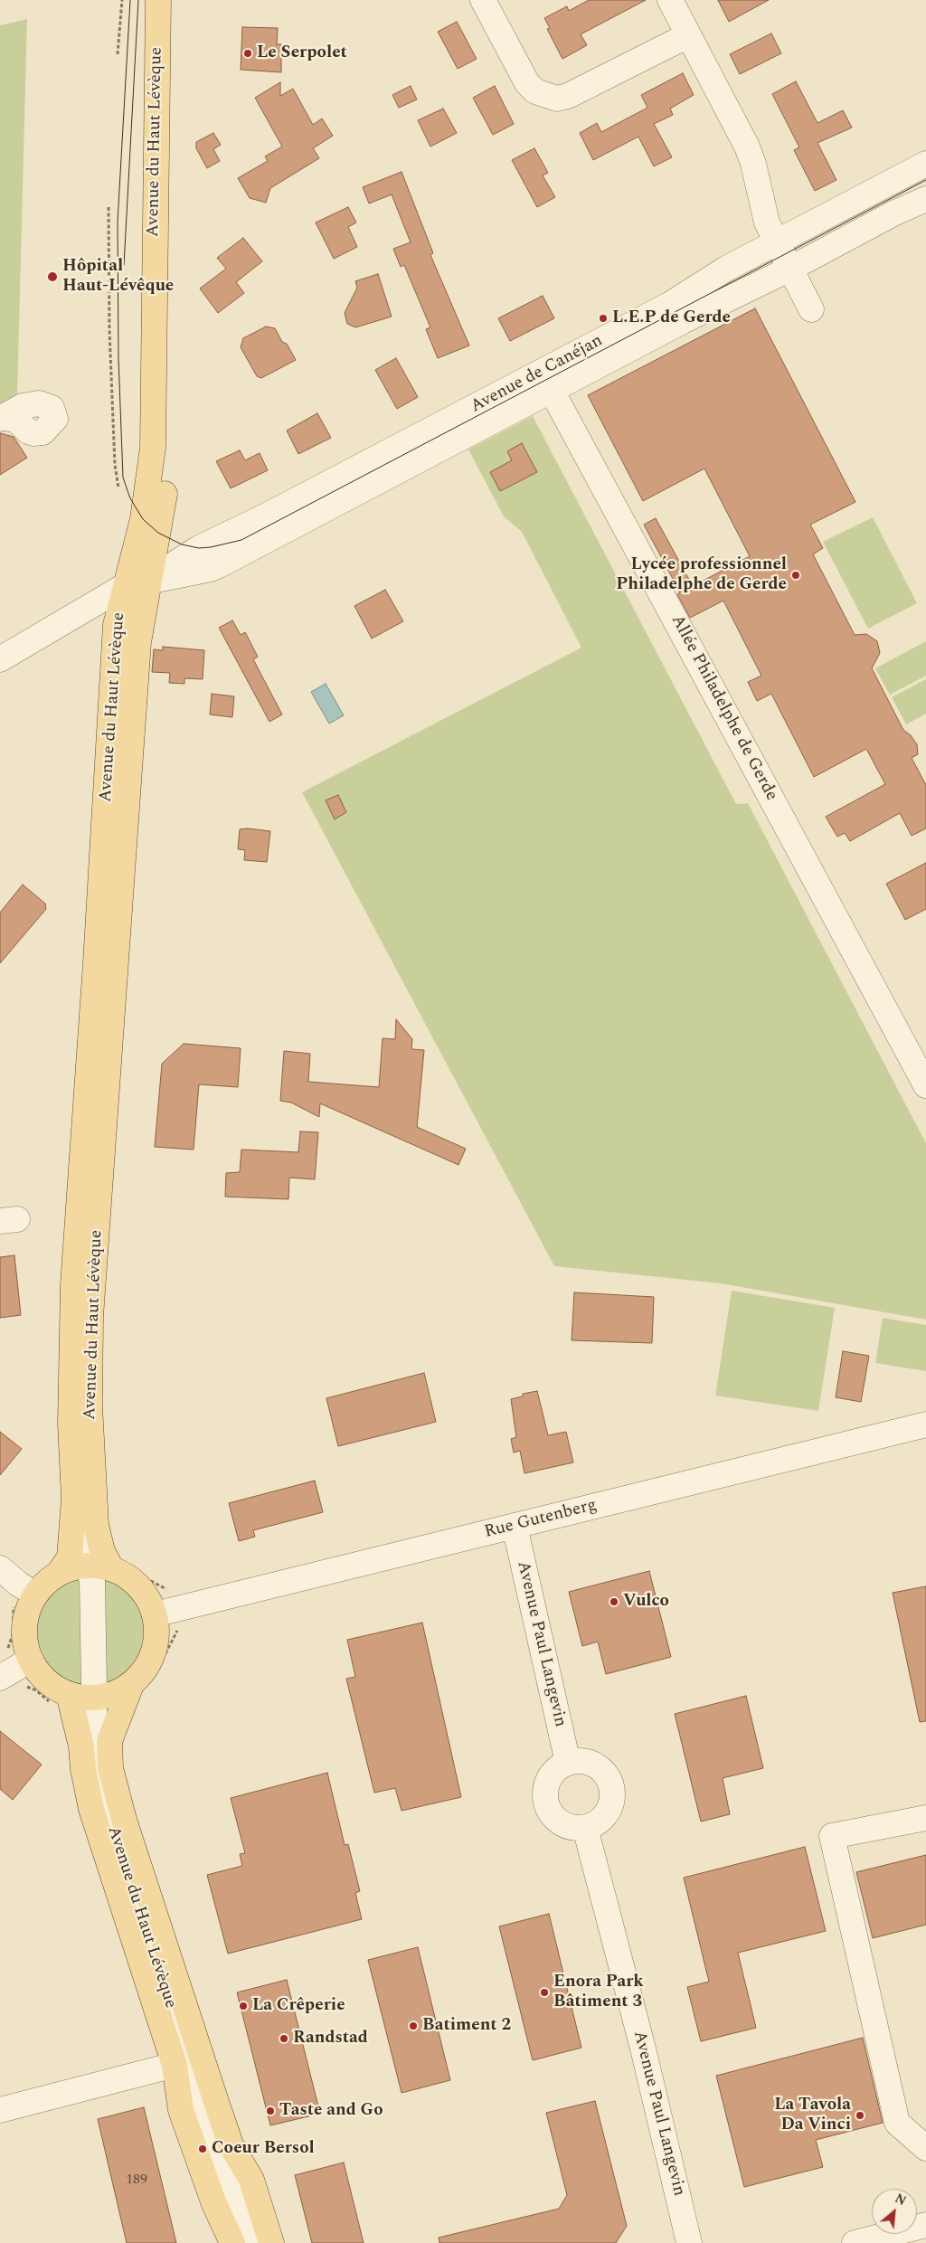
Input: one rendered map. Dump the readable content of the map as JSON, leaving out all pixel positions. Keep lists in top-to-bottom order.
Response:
{
  "streets": {
    "main road": ["Avenue du Haut Lévèque"],
    "street": [
      "Avenue de Canéjan",
      "Allée Philadelphe de Gerde",
      "Rue Gutenberg",
      "Avenue Paul Langevin"
    ]
  },
  "crossings": [
    ["Avenue du Haut Lévèque", "Avenue de Canéjan"],
    ["Avenue de Canéjan", "Allée Philadelphe de Gerde"],
    ["Rue Gutenberg", "Avenue Paul Langevin"]
  ],
  "places": [
    "Le Serpolet",
    "Hôpital Haut-Lévêque",
    "L.E.P de Gerde",
    "Lycée professionnel Philadelphe de Gerde",
    "Vulco",
    "Enora Park Bâtiment 3",
    "La Crêperie",
    "Batiment 2",
    "Randstad",
    "Taste and Go",
    "La Tavola Da Vinci",
    "Coeur Bersol"
  ],
  "house_numbers": ["189"],
  "north": "top right"
}
